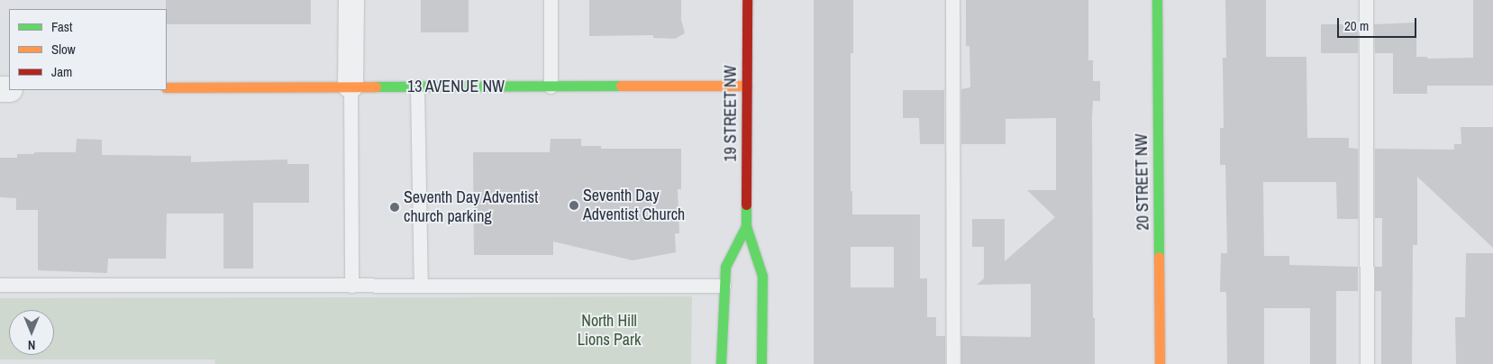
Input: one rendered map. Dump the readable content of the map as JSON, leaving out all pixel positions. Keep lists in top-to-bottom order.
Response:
{
  "streets": {
    "street": ["13 AVENUE NW", "19 STREET NW", "20 STREET NW"]
  },
  "crossings": [
    ["13 AVENUE NW", "19 STREET NW"]
  ],
  "parks": ["North Hill Lions Park"],
  "places": ["Seventh Day Adventist Church", "Seventh Day Adventist church parking"],
  "legend": ["Fast", "Slow", "Jam"],
  "scale_bar": "20 m",
  "north": "bottom"
}
